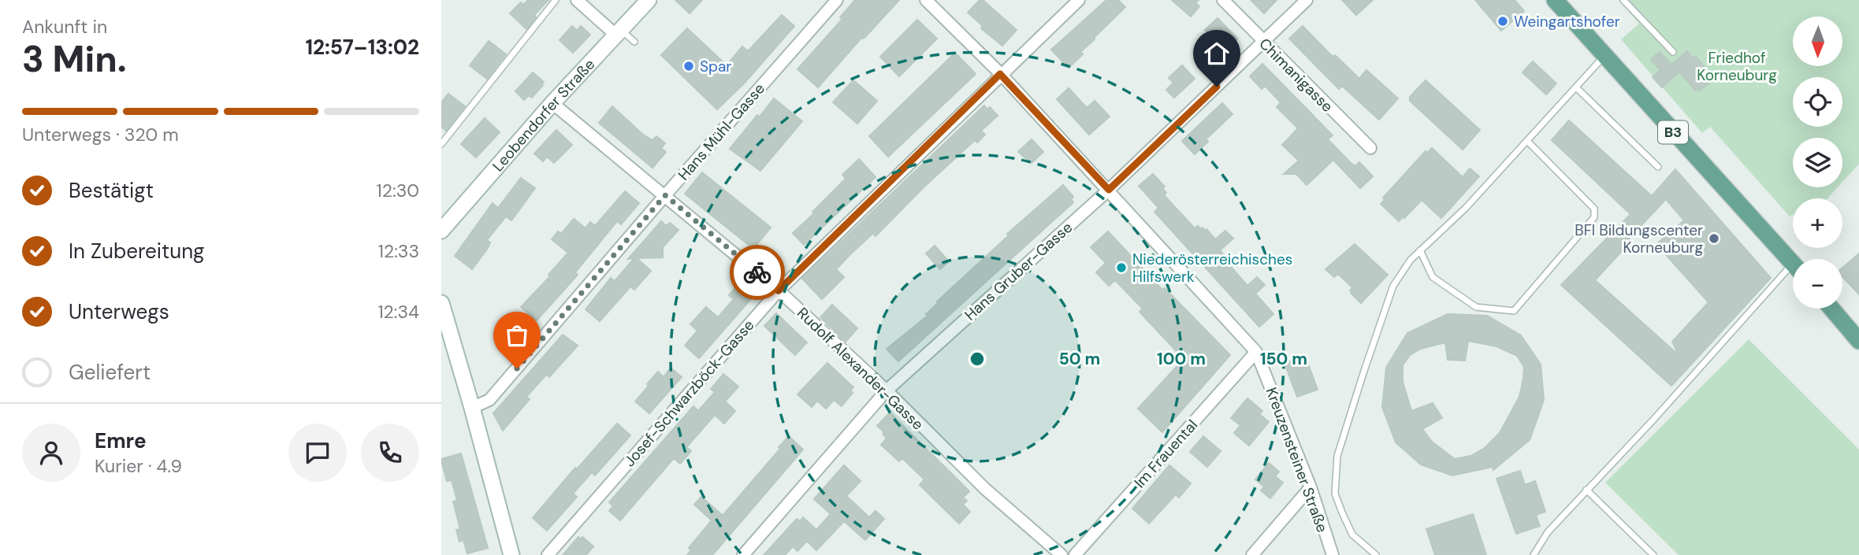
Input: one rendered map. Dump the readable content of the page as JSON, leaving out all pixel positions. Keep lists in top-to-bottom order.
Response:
{
  "streets": {
    "main road": ["Leobendorfer Straße", "B3"],
    "street": [
      "Chimanigasse",
      "Hans Mühl-Gasse",
      "Hans Gruber-Gasse",
      "Rudolf Alexander-Gasse",
      "Josef-Schwarzböck-Gasse",
      "Im Frauental",
      "Kreuzensteiner Straße"
    ]
  },
  "crossings": [
    ["Chimanigasse", "Hans Gruber-Gasse"],
    ["Leobendorfer Straße", "Rudolf Alexander-Gasse"],
    ["Hans Mühl-Gasse", "Rudolf Alexander-Gasse"],
    ["Hans Gruber-Gasse", "Rudolf Alexander-Gasse"],
    ["Hans Gruber-Gasse", "Kreuzensteiner Straße"],
    ["Rudolf Alexander-Gasse", "Josef-Schwarzböck-Gasse"],
    ["Josef-Schwarzböck-Gasse", "Kreuzensteiner Straße"],
    ["Im Frauental", "Kreuzensteiner Straße"]
  ],
  "parks": ["Friedhof Korneuburg"],
  "places": [
    "Weingartshofer",
    "Spar",
    "BFI Bildungscenter Korneuburg",
    "Niederösterreichisches Hilfswerk"
  ],
  "north": "bottom",
  "page": {
    "heading": ["3 Min.", "Ankunft in", "12:57–13:02"],
    "panel": ["Emre", "Kurier · 4.9"],
    "map_buttons": ["+", "−"],
    "bar": "Unterwegs · 320 m",
    "list": [
      ["Bestätigt", "12:30"],
      ["In Zubereitung", "12:33"],
      ["Unterwegs", "12:34"],
      "Geliefert"
    ]
  },
  "rings": ["50 m", "100 m", "150 m"]
}
